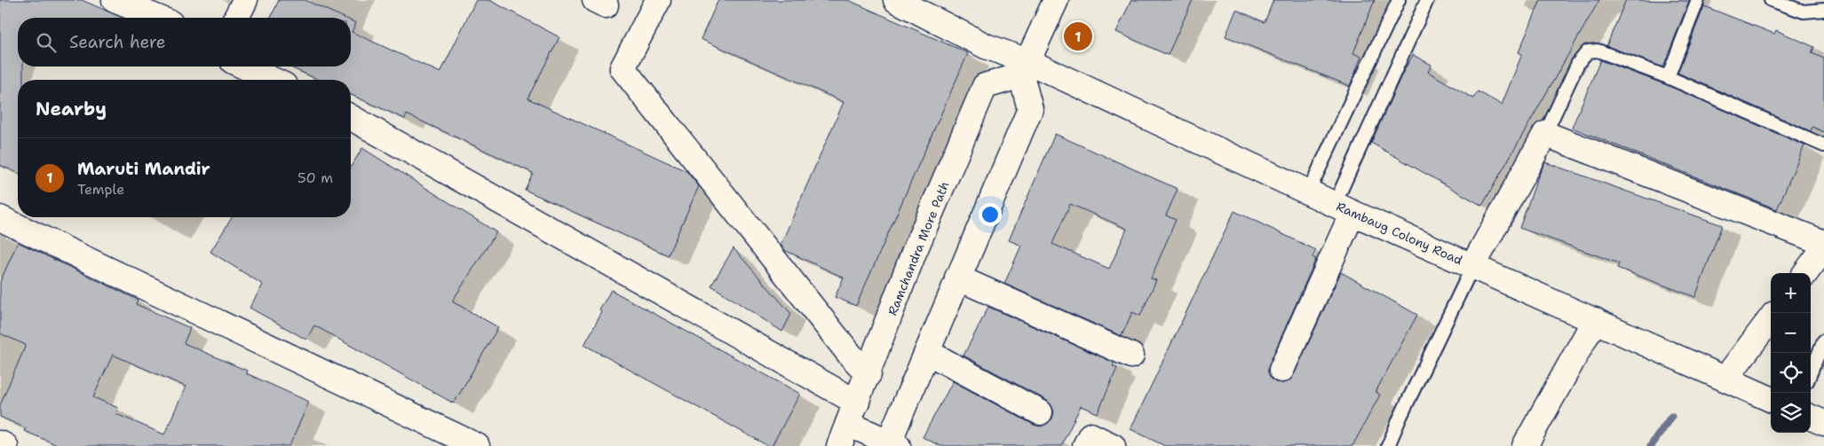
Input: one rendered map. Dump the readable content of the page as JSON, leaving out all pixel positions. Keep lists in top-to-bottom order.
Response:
{
  "streets": {
    "street": ["Rambaug Colony Road", "Ramchandra More Path"]
  },
  "crossings": [
    ["Rambaug Colony Road", "Ramchandra More Path"]
  ],
  "page": {
    "search": "Search here",
    "pins": "1",
    "heading": "Nearby",
    "list": [
      {
        "mark": "1",
        "name": "Maruti Mandir",
        "note": "Temple",
        "value": "50 m"
      }
    ],
    "map_buttons": ["+", "−"]
  }
}
